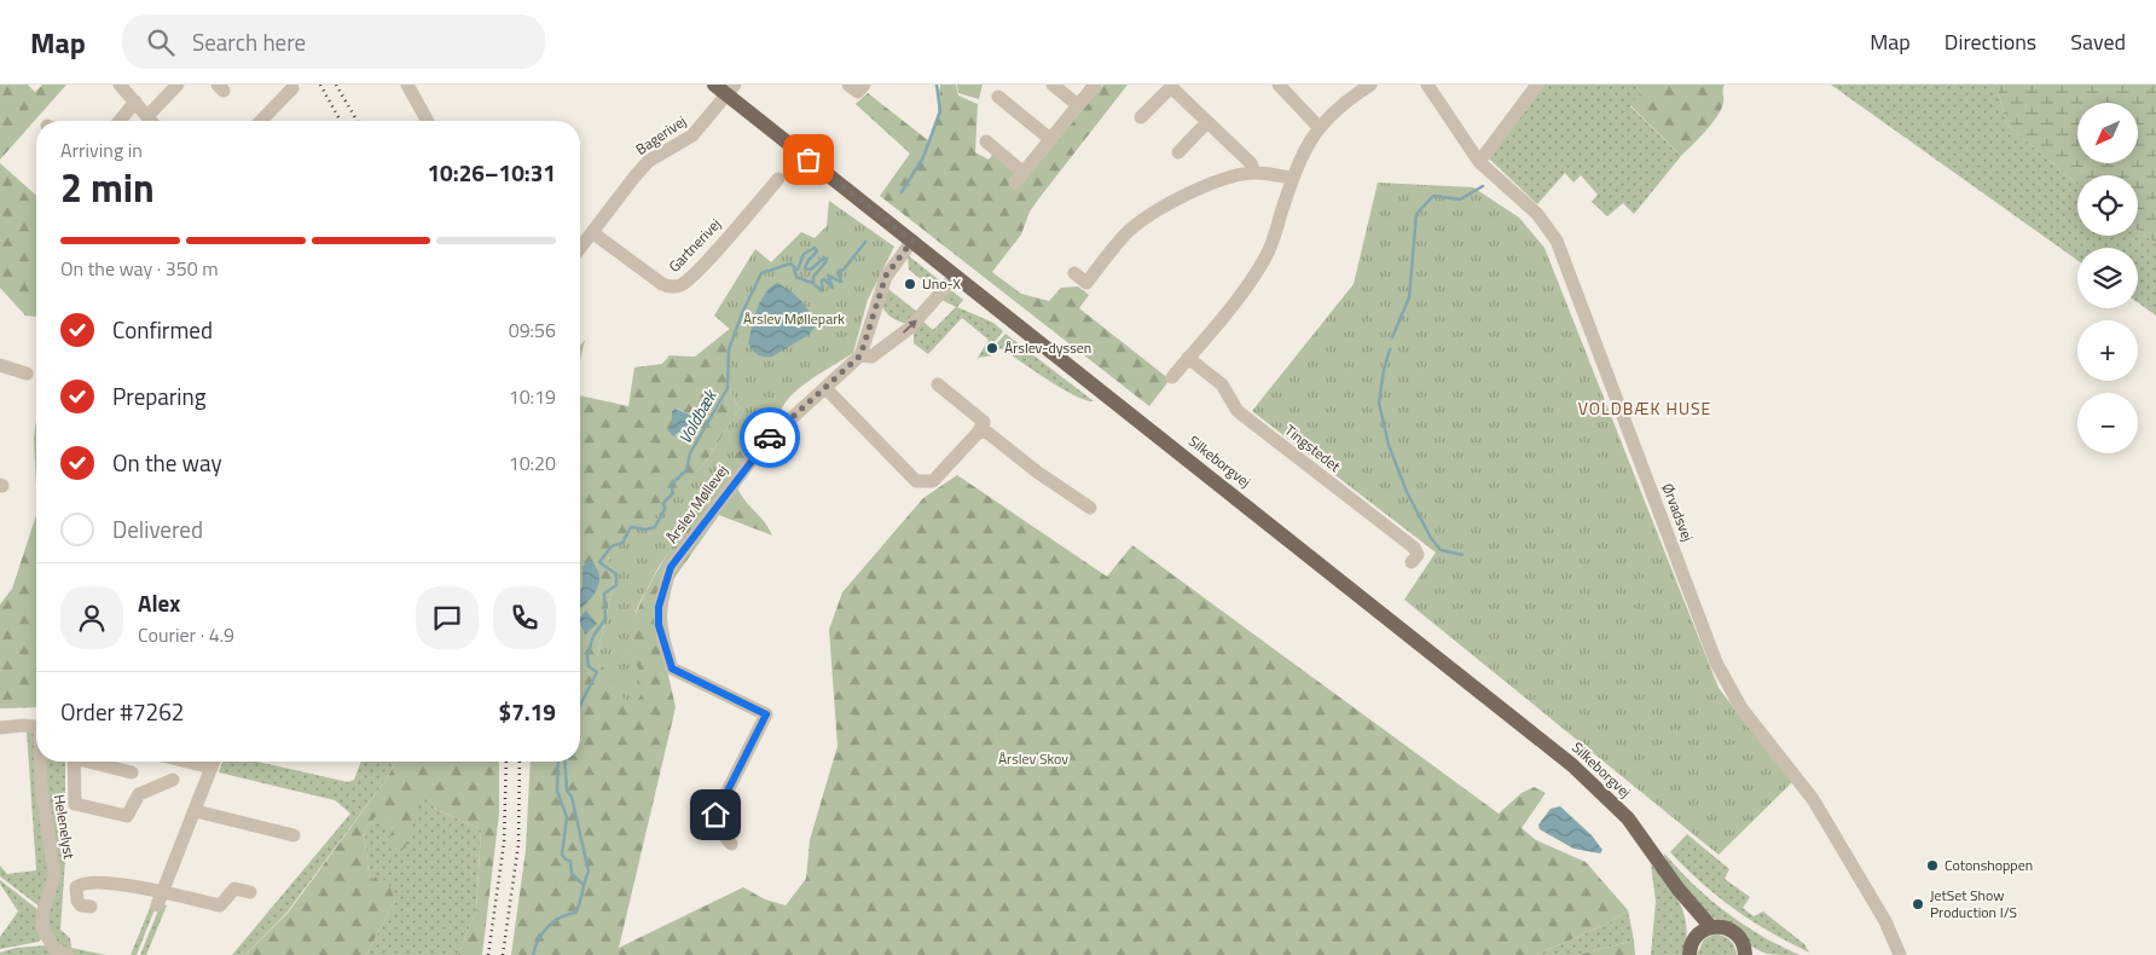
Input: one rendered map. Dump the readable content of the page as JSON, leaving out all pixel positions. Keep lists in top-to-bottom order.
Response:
{
  "streets": {
    "main road": ["Silkeborgvej"],
    "street": [
      "Bagerivej",
      "Gartnerivej",
      "Tingstedet",
      "Årslev Møllevej",
      "Ørvadsvej",
      "Helenelyst"
    ]
  },
  "crossings": [
    ["Bagerivej", "Gartnerivej"],
    ["Bagerivej", "Silkeborgvej"],
    ["Silkeborgvej", "Årslev Møllevej"]
  ],
  "districts": ["VOLDBÆK HUSE"],
  "water": ["Voldbæk"],
  "parks": ["Årslev Møllepark", "Årslev Skov"],
  "places": [
    "Uno-X",
    "Årslev-dyssen",
    "Cotonshoppen",
    "JetSet Show Production I/S"
  ],
  "north": "bottom left",
  "page": {
    "header": "Map",
    "search": "Search here",
    "nav": ["Map", "Directions", "Saved"],
    "map_buttons": ["+", "−"],
    "heading": ["2 min", "Arriving in", "10:26–10:31"],
    "panel": [
      "Alex",
      "Courier · 4.9",
      "Order #7262",
      "$7.19"
    ],
    "bar": "On the way · 350 m",
    "list": [
      ["Confirmed", "09:56"],
      ["Preparing", "10:19"],
      ["On the way", "10:20"],
      "Delivered"
    ]
  }
}
